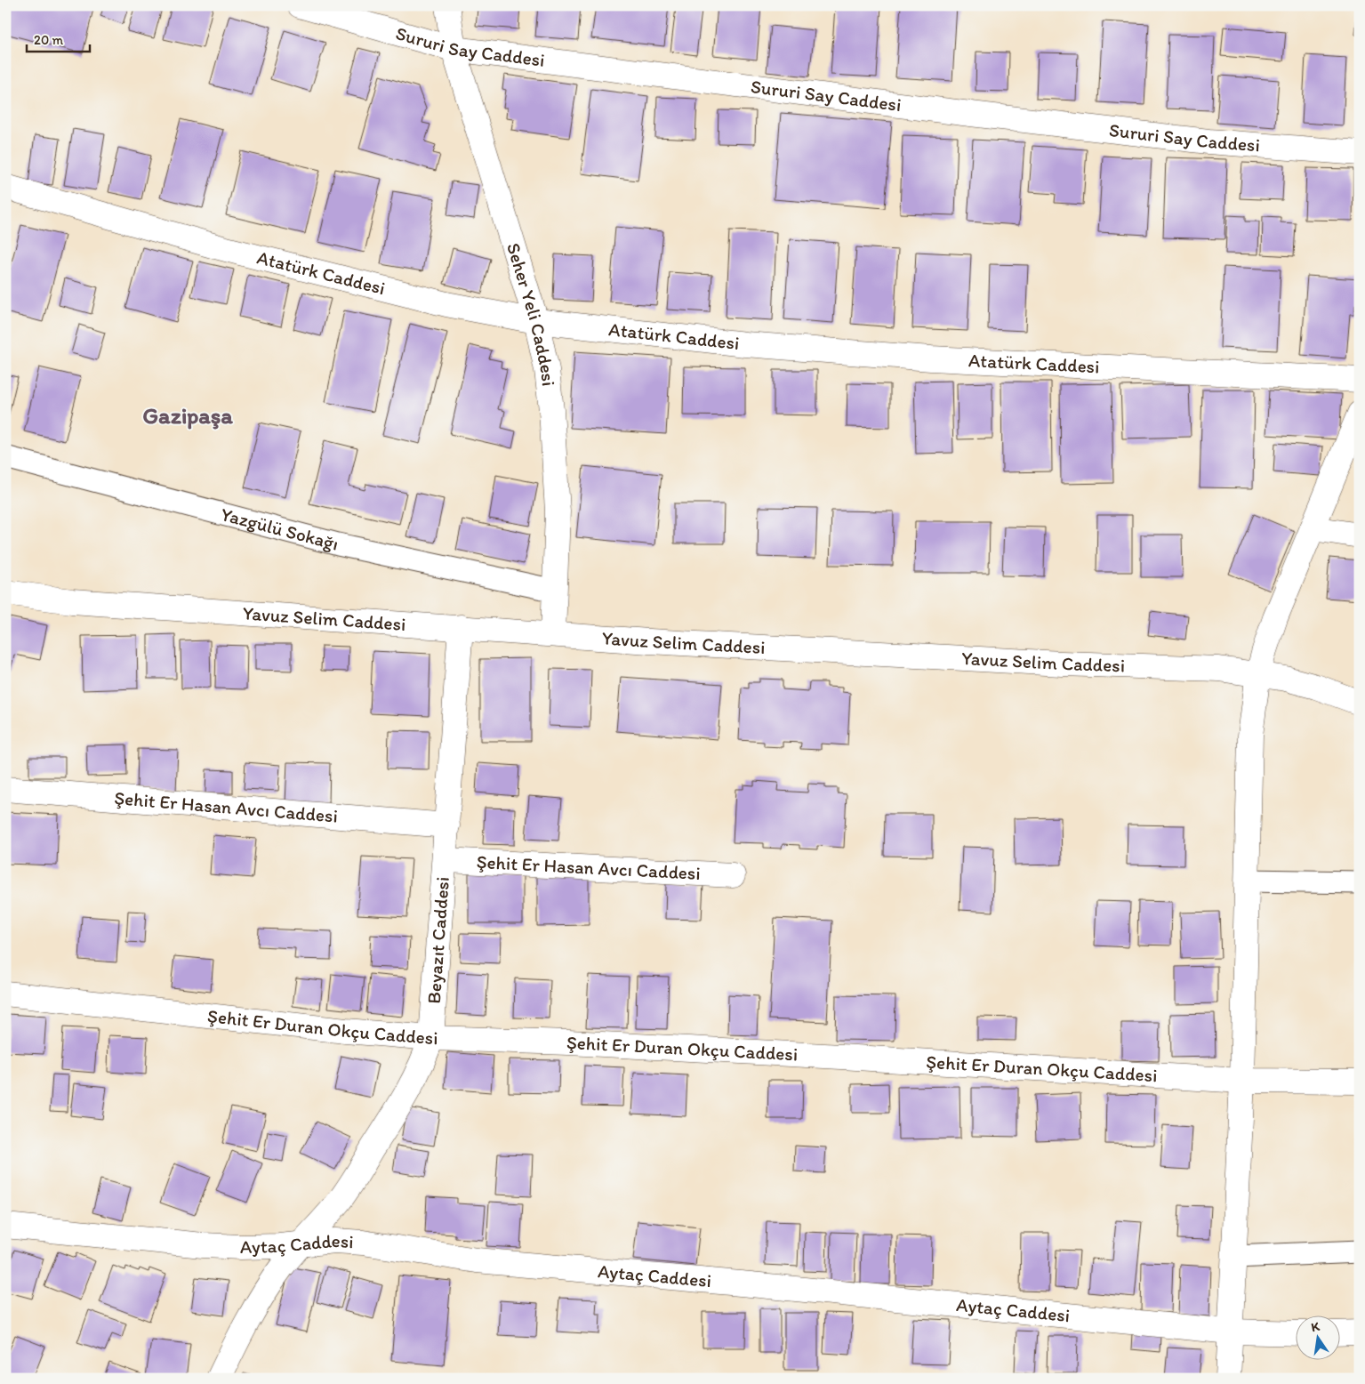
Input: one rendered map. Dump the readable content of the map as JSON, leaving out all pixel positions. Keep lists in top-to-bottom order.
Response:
{
  "streets": {
    "street": [
      "Sururi Say Caddesi",
      "Atatürk Caddesi",
      "Seher Yeli Caddesi",
      "Yazgülü Sokağı",
      "Yavuz Selim Caddesi",
      "Şehit Er Hasan Avcı Caddesi",
      "Beyazıt Caddesi",
      "Şehit Er Duran Okçu Caddesi",
      "Aytaç Caddesi"
    ]
  },
  "crossings": [
    ["Sururi Say Caddesi", "Seher Yeli Caddesi"],
    ["Atatürk Caddesi", "Seher Yeli Caddesi"],
    ["Seher Yeli Caddesi", "Yazgülü Sokağı"],
    ["Seher Yeli Caddesi", "Yavuz Selim Caddesi"],
    ["Yavuz Selim Caddesi", "Beyazıt Caddesi"],
    ["Şehit Er Hasan Avcı Caddesi", "Beyazıt Caddesi"],
    ["Beyazıt Caddesi", "Şehit Er Duran Okçu Caddesi"],
    ["Beyazıt Caddesi", "Aytaç Caddesi"]
  ],
  "districts": ["Gazipaşa"],
  "scale_bar": "20 m",
  "north": "top"
}
